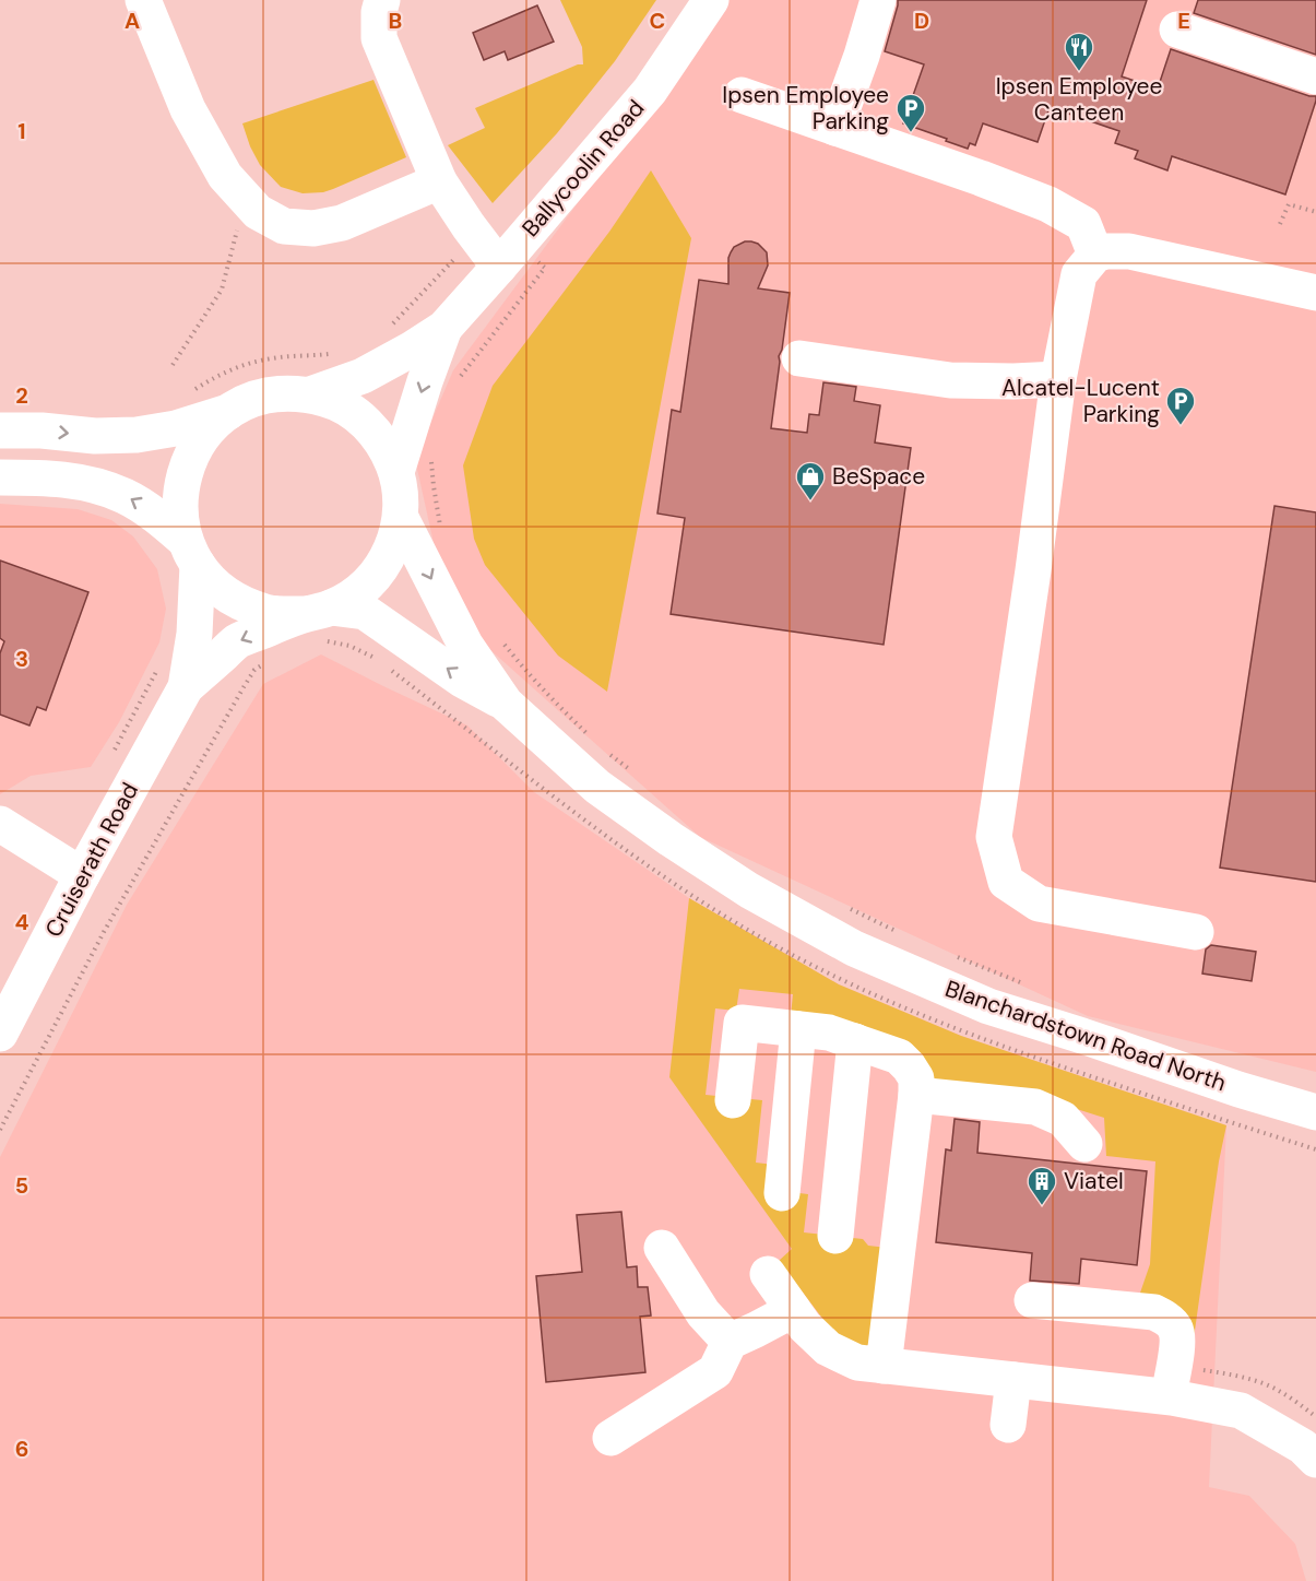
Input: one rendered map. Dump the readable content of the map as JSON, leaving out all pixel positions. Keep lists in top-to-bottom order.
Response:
{
  "streets": {
    "main road": ["Ballycoolin Road", "Cruiserath Road", "Blanchardstown Road North"]
  },
  "crossings": [
    ["Ballycoolin Road", "Cruiserath Road"],
    ["Ballycoolin Road", "Blanchardstown Road North"],
    ["Cruiserath Road", "Blanchardstown Road North"]
  ],
  "places": {
    "restaurant": ["Ipsen Employee Canteen"],
    "parking": ["Ipsen Employee Parking", "Alcatel-Lucent Parking"],
    "shop": ["BeSpace"],
    "building": ["Viatel"]
  },
  "grid": {
    "columns": [
      "A",
      "B",
      "C",
      "D",
      "E"
    ],
    "rows": [
      "1",
      "2",
      "3",
      "4",
      "5",
      "6"
    ]
  }
}
